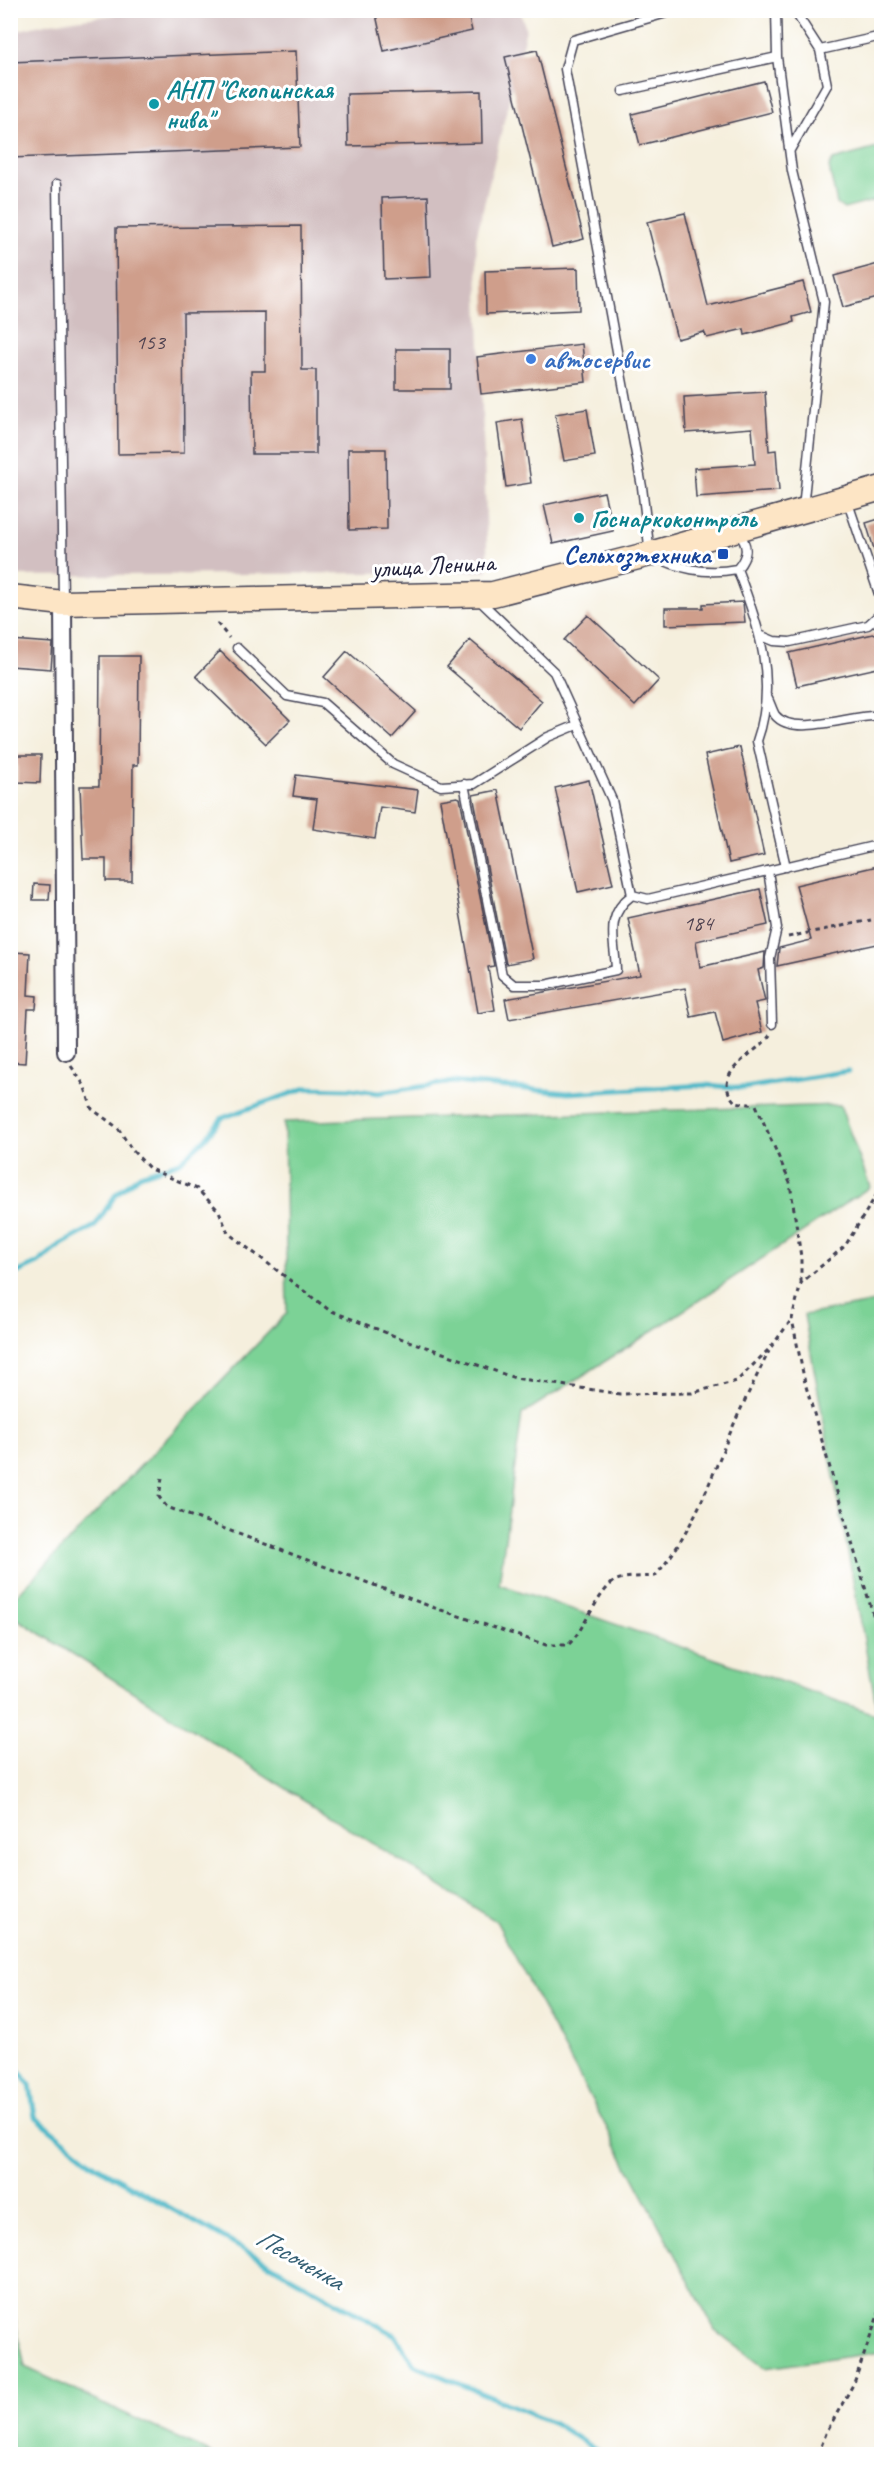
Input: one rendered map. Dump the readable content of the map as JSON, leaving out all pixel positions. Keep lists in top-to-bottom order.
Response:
{
  "streets": {
    "street": ["улица Ленина"]
  },
  "water": ["Песоченка"],
  "places": {
    "other": ["АНП \"Скопинская нива\"", "автосервис", "Госнаркоконтроль"],
    "transit": ["Сельхозтехника"]
  },
  "house_numbers": ["153", "184"]
}
